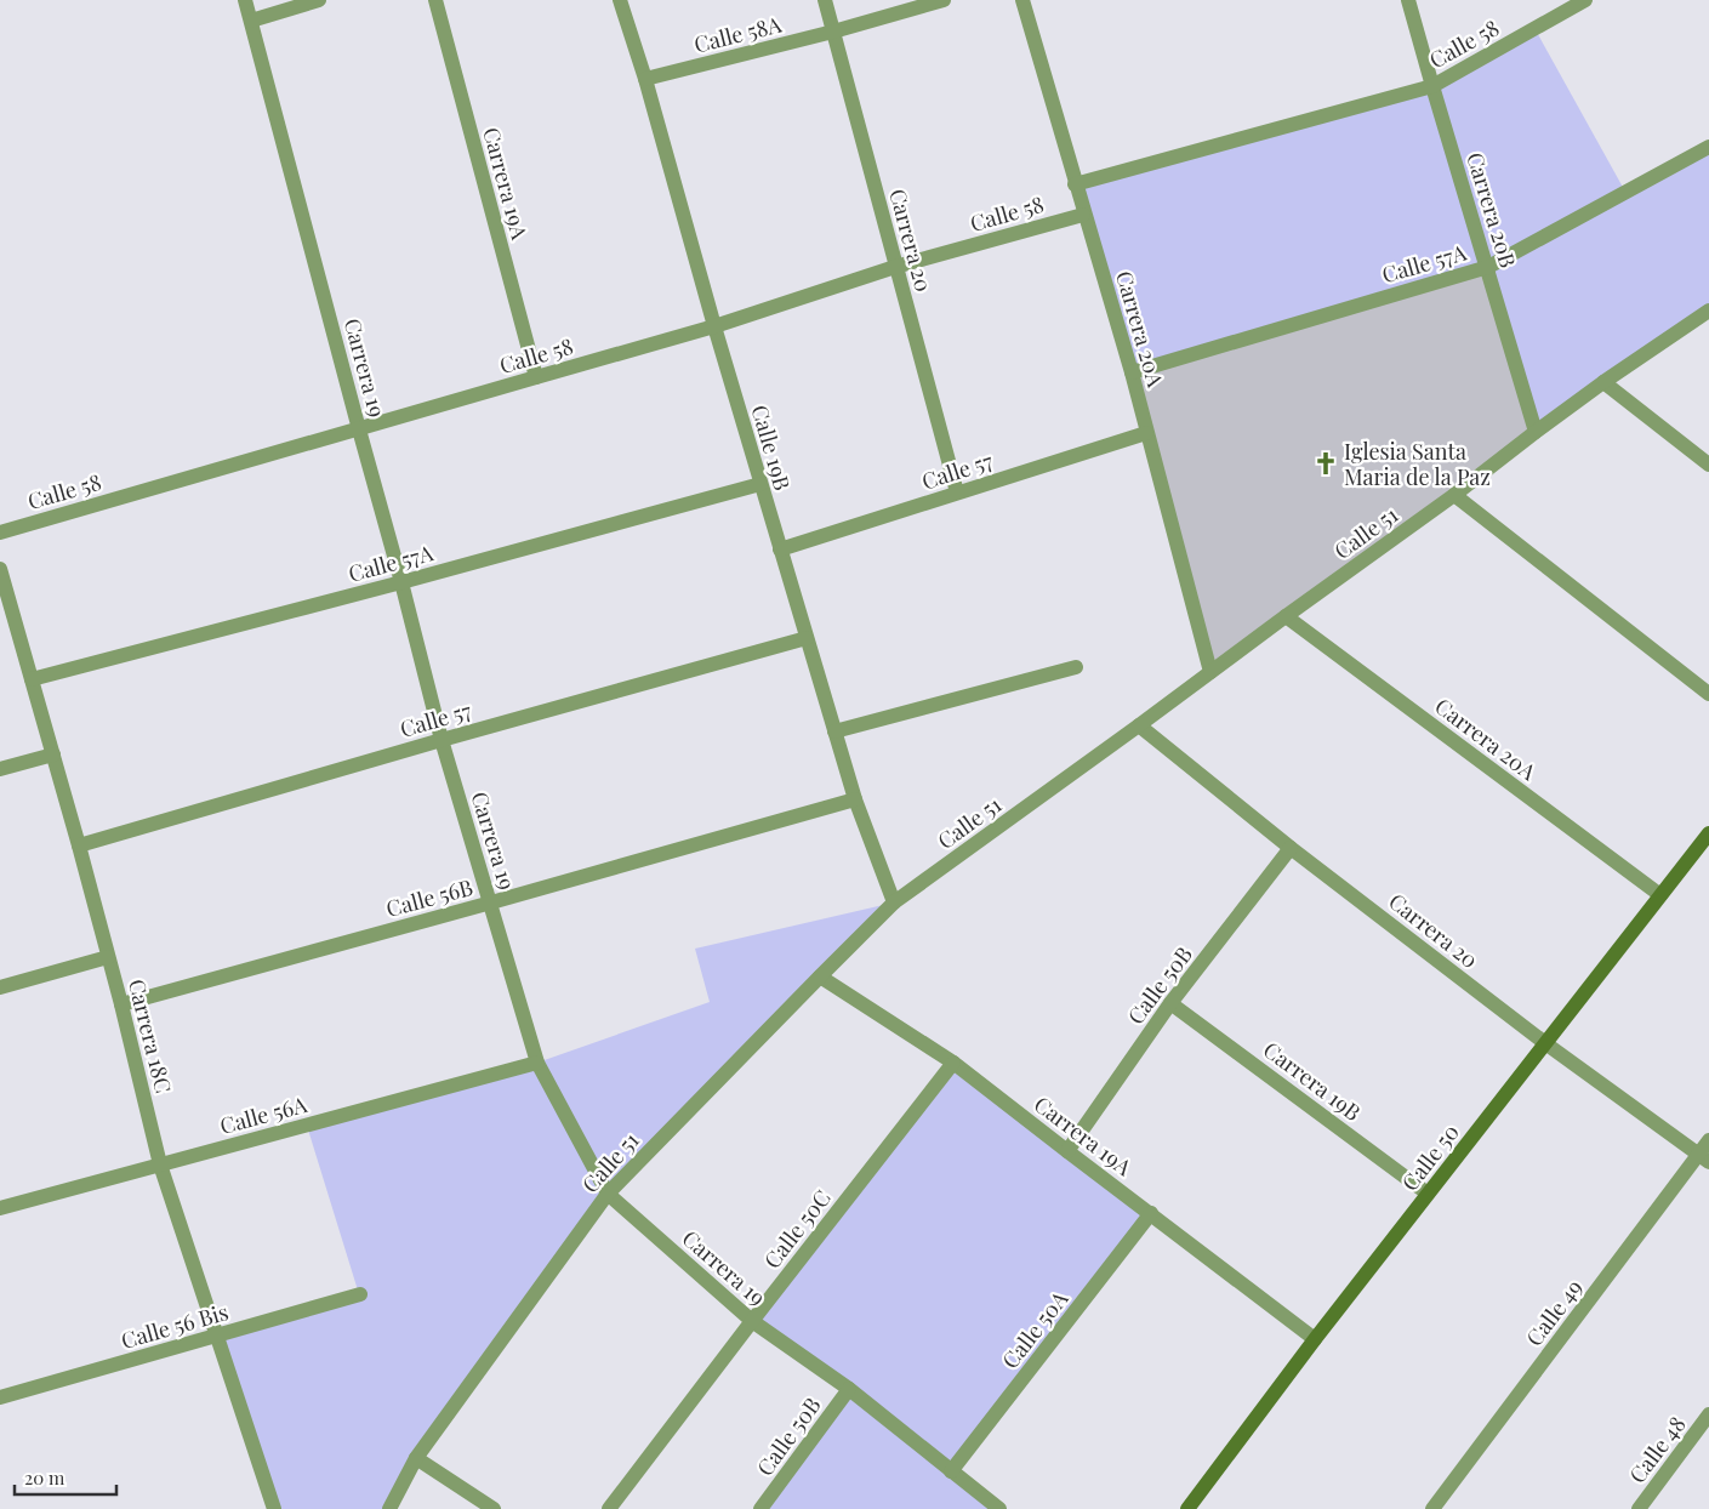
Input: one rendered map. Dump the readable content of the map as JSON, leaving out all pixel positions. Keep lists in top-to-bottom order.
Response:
{
  "streets": {
    "street": [
      "Calle 58A",
      "Calle 58",
      "Carrera 19A",
      "Carrera 20B",
      "Carrera 20",
      "Calle 57A",
      "Carrera 20A",
      "Carrera 19",
      "Calle 19B",
      "Calle 57",
      "Calle 51",
      "Calle 56B",
      "Calle 50B",
      "Carrera 18C",
      "Carrera 19B",
      "Calle 56A",
      "Calle 50",
      "Calle 50C",
      "Calle 49",
      "Calle 56 Bis",
      "Calle 50A",
      "Calle 48"
    ]
  },
  "crossings": [
    ["Calle 58A", "Carrera 20"],
    ["Calle 58A", "Calle 19B"],
    ["Calle 58", "Carrera 19A"],
    ["Calle 58", "Carrera 20B"],
    ["Calle 58", "Carrera 20"],
    ["Calle 58", "Carrera 20A"],
    ["Calle 58", "Carrera 19"],
    ["Calle 58", "Calle 19B"],
    ["Carrera 19A", "Calle 51"],
    ["Carrera 19A", "Calle 50B"],
    ["Carrera 19A", "Calle 50"],
    ["Carrera 19A", "Calle 50C"],
    ["Carrera 19A", "Calle 50A"],
    ["Carrera 20B", "Calle 57A"],
    ["Carrera 20B", "Calle 51"],
    ["Carrera 20", "Calle 57"],
    ["Carrera 20", "Calle 51"],
    ["Carrera 20", "Calle 50B"],
    ["Carrera 20", "Calle 50"],
    ["Carrera 20", "Calle 49"],
    ["Calle 57A", "Carrera 20A"],
    ["Calle 57A", "Carrera 19"],
    ["Calle 57A", "Calle 19B"],
    ["Calle 57A", "Carrera 18C"],
    ["Carrera 20A", "Calle 57"],
    ["Carrera 20A", "Calle 51"],
    ["Carrera 20A", "Calle 50"],
    ["Carrera 19", "Calle 57"],
    ["Carrera 19", "Calle 51"],
    ["Carrera 19", "Calle 56B"],
    ["Carrera 19", "Calle 50B"],
    ["Carrera 19", "Calle 56A"],
    ["Carrera 19", "Calle 50C"],
    ["Carrera 19", "Calle 50A"],
    ["Calle 19B", "Calle 57"],
    ["Calle 19B", "Calle 51"],
    ["Calle 19B", "Calle 56B"],
    ["Calle 57", "Carrera 18C"],
    ["Calle 56B", "Carrera 18C"],
    ["Calle 50B", "Carrera 19B"],
    ["Carrera 18C", "Calle 56A"],
    ["Carrera 18C", "Calle 56 Bis"],
    ["Carrera 19B", "Calle 50"]
  ],
  "places": {
    "church": ["Iglesia Santa Maria de la Paz"]
  },
  "scale_bar": "20 m"
}
